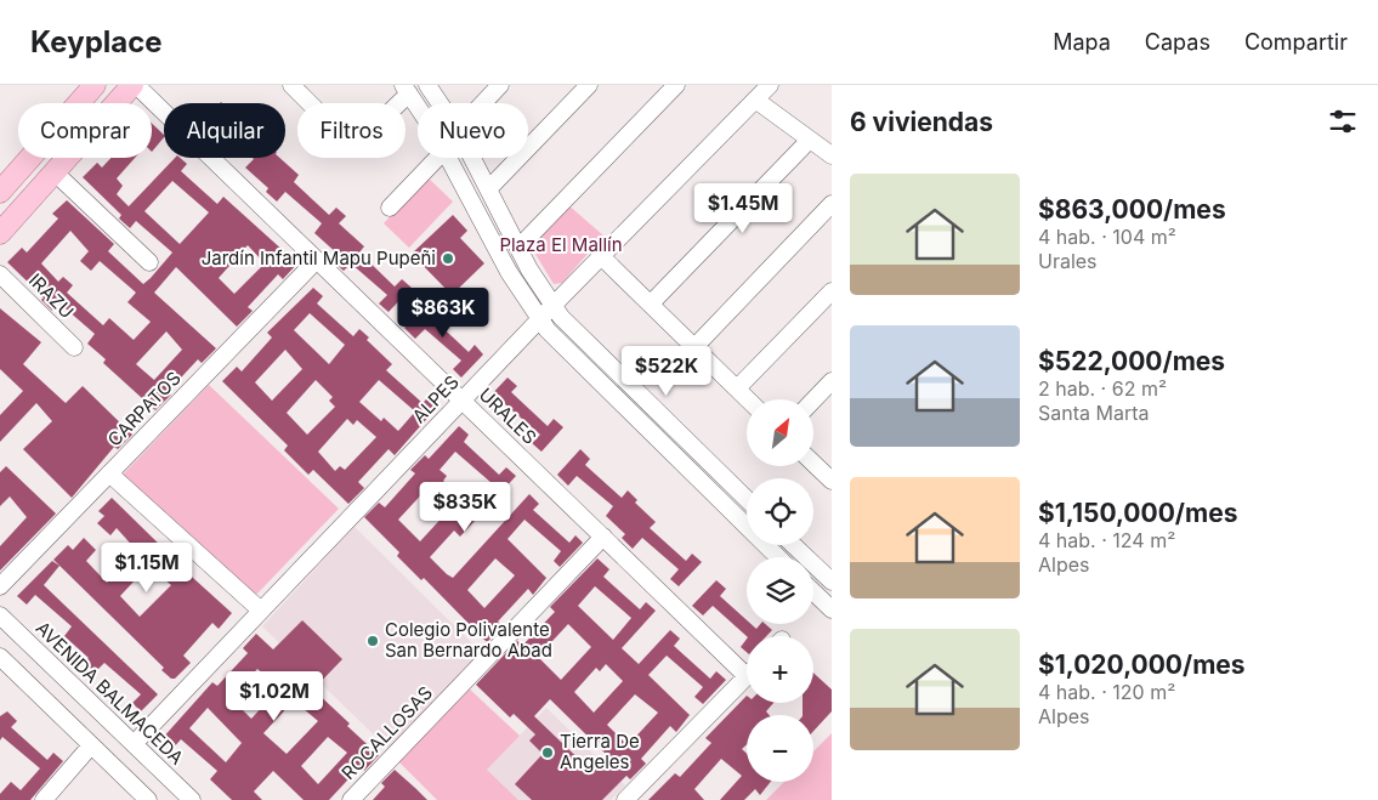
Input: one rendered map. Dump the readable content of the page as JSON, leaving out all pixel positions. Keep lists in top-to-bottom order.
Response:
{
  "streets": {
    "street": [
      "IRAZU",
      "ALPES",
      "CARPATOS",
      "URALES",
      "AVENIDA BALMACEDA",
      "ROCALLOSAS"
    ]
  },
  "crossings": [
    ["ALPES", "URALES"],
    ["ALPES", "AVENIDA BALMACEDA"],
    ["CARPATOS", "URALES"],
    ["URALES", "ROCALLOSAS"]
  ],
  "parks": ["Plaza El Mallín"],
  "places": ["Jardín Infantil Mapu Pupeñi", "Colegio Polivalente San Bernardo Abad", "Tierra De Angeles"],
  "north": "top right",
  "page": {
    "header": "Keyplace",
    "nav": ["Mapa", "Capas", "Compartir"],
    "heading": "6 viviendas",
    "chip": [
      "Comprar",
      "Alquilar",
      "Filtros",
      "Nuevo"
    ],
    "list": [
      {
        "name": "$863,000/mes",
        "note": "4 hab. · 104 m² · Urales"
      },
      {
        "name": "$522,000/mes",
        "note": "2 hab. · 62 m² · Santa Marta"
      },
      {
        "name": "$1,150,000/mes",
        "note": "4 hab. · 124 m² · Alpes"
      },
      {
        "name": "$1,020,000/mes",
        "note": "4 hab. · 120 m² · Alpes"
      }
    ],
    "price": [
      "$1.45M",
      "$863K",
      "$522K",
      "$835K",
      "$1.15M",
      "$1.02M"
    ],
    "map_buttons": ["+", "−"]
  }
}
